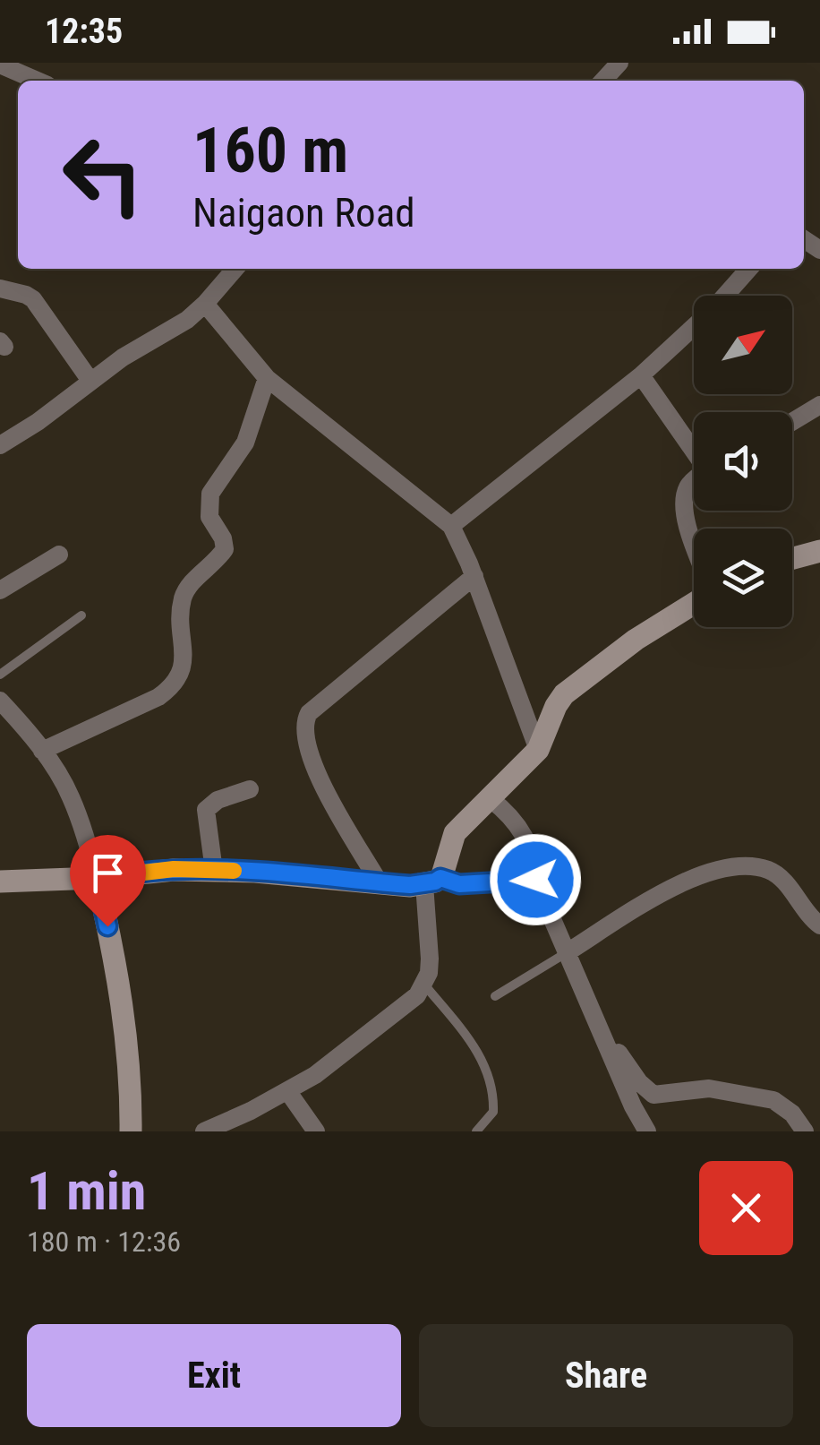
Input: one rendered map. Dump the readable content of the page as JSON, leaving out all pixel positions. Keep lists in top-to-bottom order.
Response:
{
  "north": "top right",
  "page": {
    "status": "12:35",
    "turn": ["160 m", "Naigaon Road"],
    "heading": ["1 min", "180 m · 12:36"],
    "buttons": ["Exit", "Share"]
  }
}
